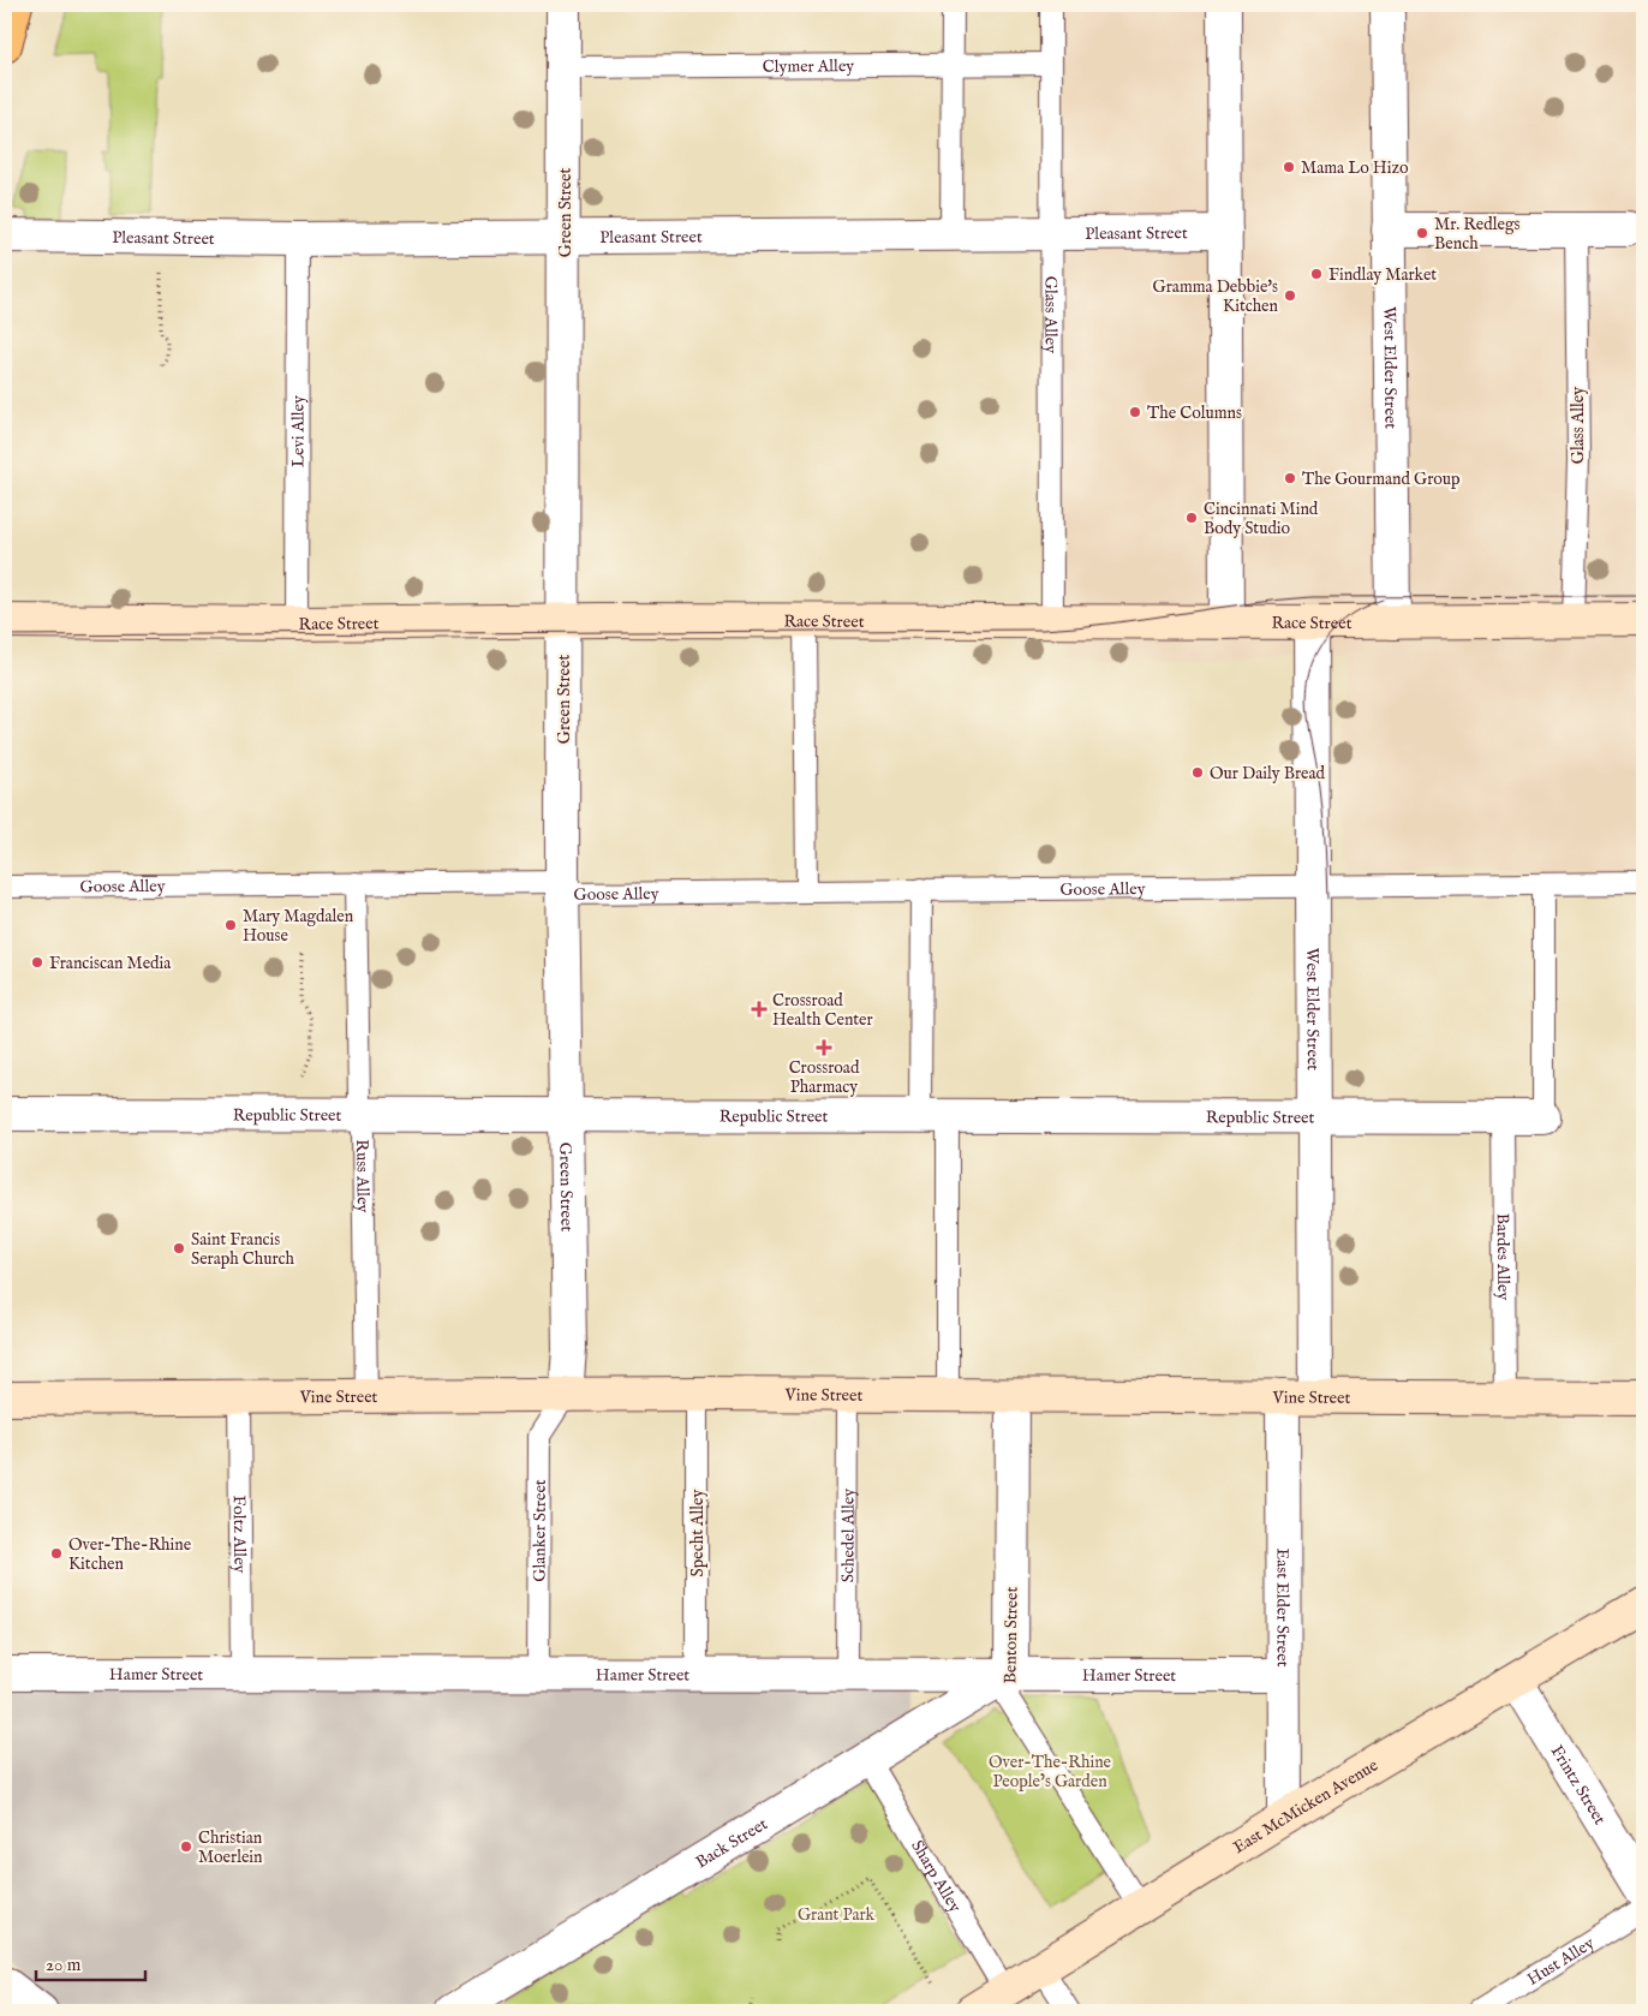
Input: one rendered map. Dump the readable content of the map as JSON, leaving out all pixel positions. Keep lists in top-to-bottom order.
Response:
{
  "streets": {
    "street": [
      "Green Street",
      "Pleasant Street",
      "West Elder Street",
      "Race Street",
      "Republic Street",
      "Vine Street",
      "East Elder Street",
      "Benton Street",
      "Hamer Street",
      "Frintz Street",
      "East McMicken Avenue",
      "Back Street"
    ],
    "lane": [
      "Clymer Alley",
      "Glass Alley",
      "Levi Alley",
      "Goose Alley",
      "Russ Alley",
      "Bardes Alley",
      "Glanker Street",
      "Specht Alley",
      "Foltz Alley",
      "Schedel Alley",
      "Sharp Alley",
      "Hust Alley"
    ]
  },
  "crossings": [
    ["Clymer Alley", "Green Street"],
    ["Clymer Alley", "Glass Alley"],
    ["Green Street", "Pleasant Street"],
    ["Green Street", "Race Street"],
    ["Green Street", "Goose Alley"],
    ["Green Street", "Republic Street"],
    ["Green Street", "Vine Street"],
    ["Green Street", "Glanker Street"],
    ["Pleasant Street", "Glass Alley"],
    ["Pleasant Street", "Levi Alley"],
    ["Glass Alley", "Race Street"],
    ["West Elder Street", "Race Street"],
    ["West Elder Street", "Goose Alley"],
    ["West Elder Street", "Republic Street"],
    ["West Elder Street", "Vine Street"],
    ["Levi Alley", "Race Street"],
    ["Goose Alley", "Russ Alley"],
    ["Republic Street", "Russ Alley"],
    ["Republic Street", "Bardes Alley"],
    ["Russ Alley", "Vine Street"],
    ["Bardes Alley", "Vine Street"],
    ["Vine Street", "Glanker Street"],
    ["Vine Street", "Specht Alley"],
    ["Vine Street", "Foltz Alley"],
    ["Vine Street", "Schedel Alley"],
    ["Vine Street", "East Elder Street"],
    ["Vine Street", "Benton Street"],
    ["Glanker Street", "Hamer Street"],
    ["Specht Alley", "Hamer Street"],
    ["Foltz Alley", "Hamer Street"],
    ["Schedel Alley", "Hamer Street"],
    ["East Elder Street", "Hamer Street"],
    ["East Elder Street", "East McMicken Avenue"],
    ["Benton Street", "Hamer Street"],
    ["Benton Street", "East McMicken Avenue"],
    ["Benton Street", "Back Street"],
    ["Hamer Street", "Back Street"],
    ["Frintz Street", "East McMicken Avenue"],
    ["East McMicken Avenue", "Sharp Alley"],
    ["Back Street", "Sharp Alley"]
  ],
  "parks": ["Over-The-Rhine People’s Garden", "Grant Park"],
  "places": {
    "other": [
      "Mama Lo Hizo",
      "Mr. Redlegs Bench",
      "Findlay Market",
      "Gramma Debbie's Kitchen",
      "The Columns",
      "The Gourmand Group",
      "Cincinnati Mind Body Studio",
      "Our Daily Bread",
      "Mary Magdalen House",
      "Franciscan Media",
      "Saint Francis Seraph Church",
      "Over-The-Rhine Kitchen",
      "Christian Moerlein"
    ],
    "health": ["Crossroad Health Center", "Crossroad Pharmacy"]
  },
  "scale_bar": "20 m"
}
